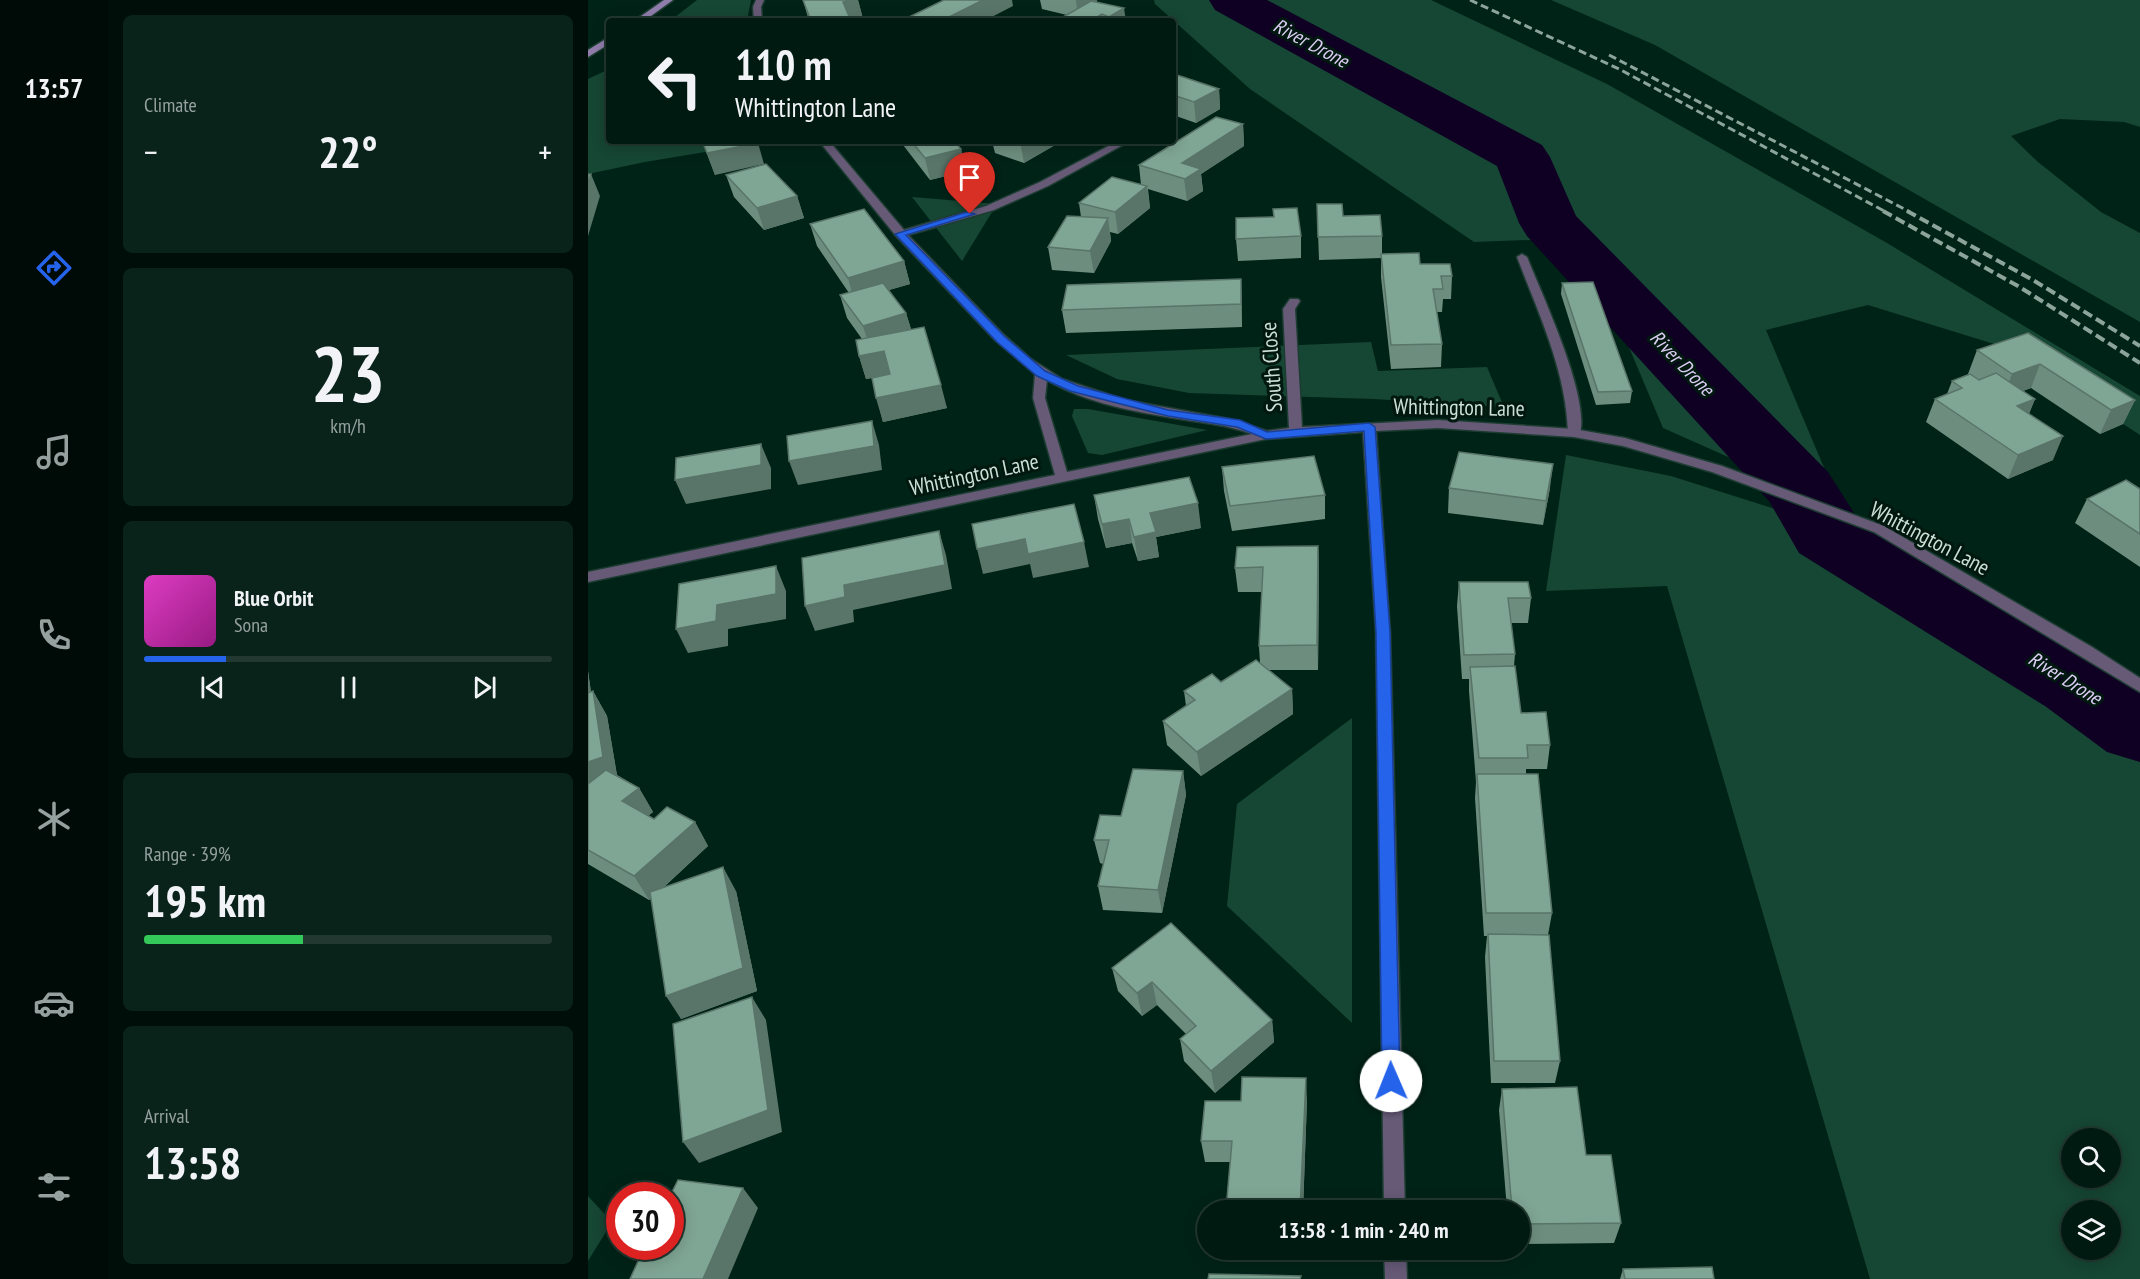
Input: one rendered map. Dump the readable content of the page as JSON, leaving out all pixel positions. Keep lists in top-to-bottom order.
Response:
{
  "streets": {
    "street": ["South Close", "Whittington Lane"]
  },
  "crossings": [
    ["South Close", "Whittington Lane"]
  ],
  "water": ["River Drone"],
  "page": {
    "tabs": "13:57",
    "tile": [
      "Climate",
      ["23", "km/h"],
      ["Range · 39%", "195 km"],
      ["Arrival", "13:58"]
    ],
    "turn": ["110 m", "Whittington Lane"],
    "heat": ["−", "22°", "+"],
    "song": ["Blue Orbit", "Sona"],
    "limit": "30",
    "trip": "13:58 · 1 min · 240 m"
  }
}
